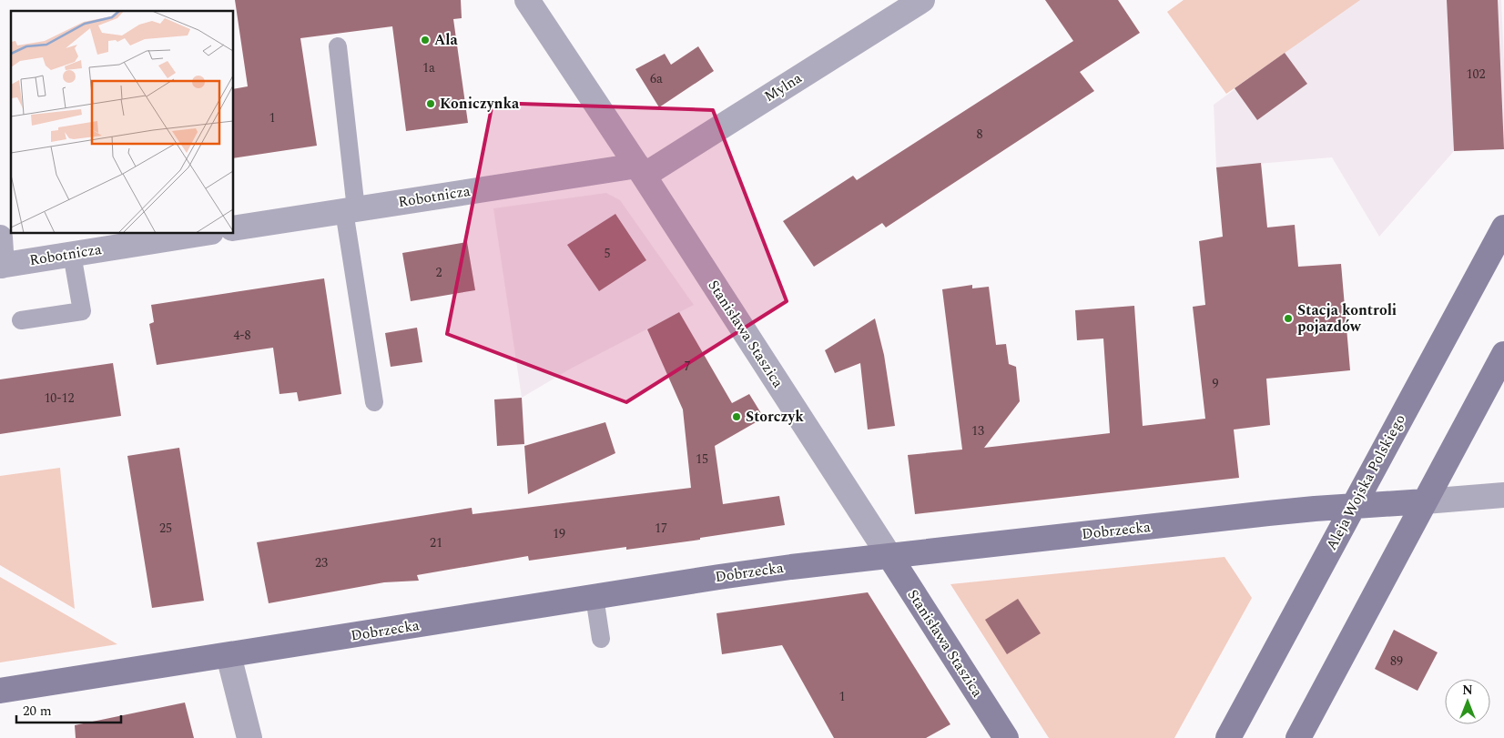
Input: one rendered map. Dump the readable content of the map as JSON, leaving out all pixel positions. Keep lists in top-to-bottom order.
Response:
{
  "streets": {
    "street": [
      "Mylna",
      "Robotnicza",
      "Stanisława Staszica",
      "Aleja Wojska Polskiego",
      "Dobrzecka"
    ]
  },
  "crossings": [
    ["Mylna", "Robotnicza"],
    ["Mylna", "Stanisława Staszica"],
    ["Robotnicza", "Stanisława Staszica"],
    ["Stanisława Staszica", "Dobrzecka"],
    ["Aleja Wojska Polskiego", "Dobrzecka"]
  ],
  "places": [
    "Ala",
    "Koniczynka",
    "Stacja kontroli pojazdów",
    "Storczyk"
  ],
  "house_numbers": [
    "1a",
    "102",
    "6a",
    "1",
    "8",
    "5",
    "2",
    "4-8",
    "7",
    "9",
    "10-12",
    "13",
    "15",
    "25",
    "17",
    "19",
    "21",
    "23",
    "89",
    "1"
  ],
  "scale_bar": "20 m",
  "north": "top"
}
